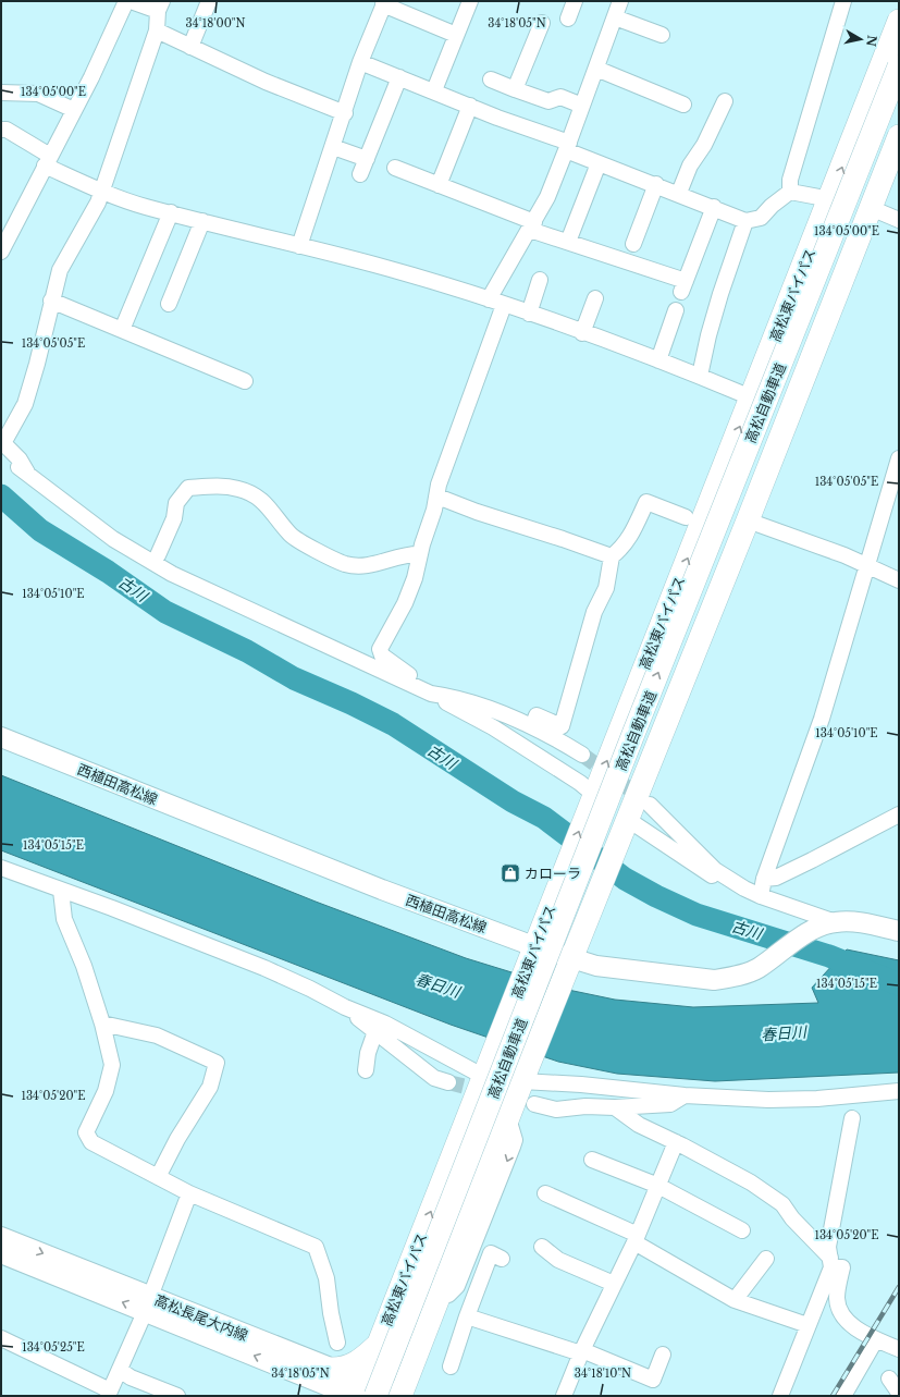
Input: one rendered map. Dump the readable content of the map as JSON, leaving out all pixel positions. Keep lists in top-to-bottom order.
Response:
{
  "streets": {
    "highway": ["高松東バイパス", "高松自動車道"],
    "main road": ["西植田高松線", "高松長尾大内線"]
  },
  "crossings": [
    ["高松東バイパス", "高松自動車道"],
    ["高松東バイパス", "西植田高松線"],
    ["高松東バイパス", "高松長尾大内線"],
    ["高松自動車道", "高松長尾大内線"]
  ],
  "water": ["古川", "春日川"],
  "places": {
    "shop": ["カローラ"]
  },
  "north": "right",
  "coordinates": [
    "34°18'00\"N",
    "34°18'05\"N",
    "134°05'00\"E",
    "134°05'05\"E",
    "134°05'10\"E",
    "134°05'15\"E",
    "134°05'20\"E",
    "134°05'25\"E",
    "34°18'10\"N"
  ]
}
